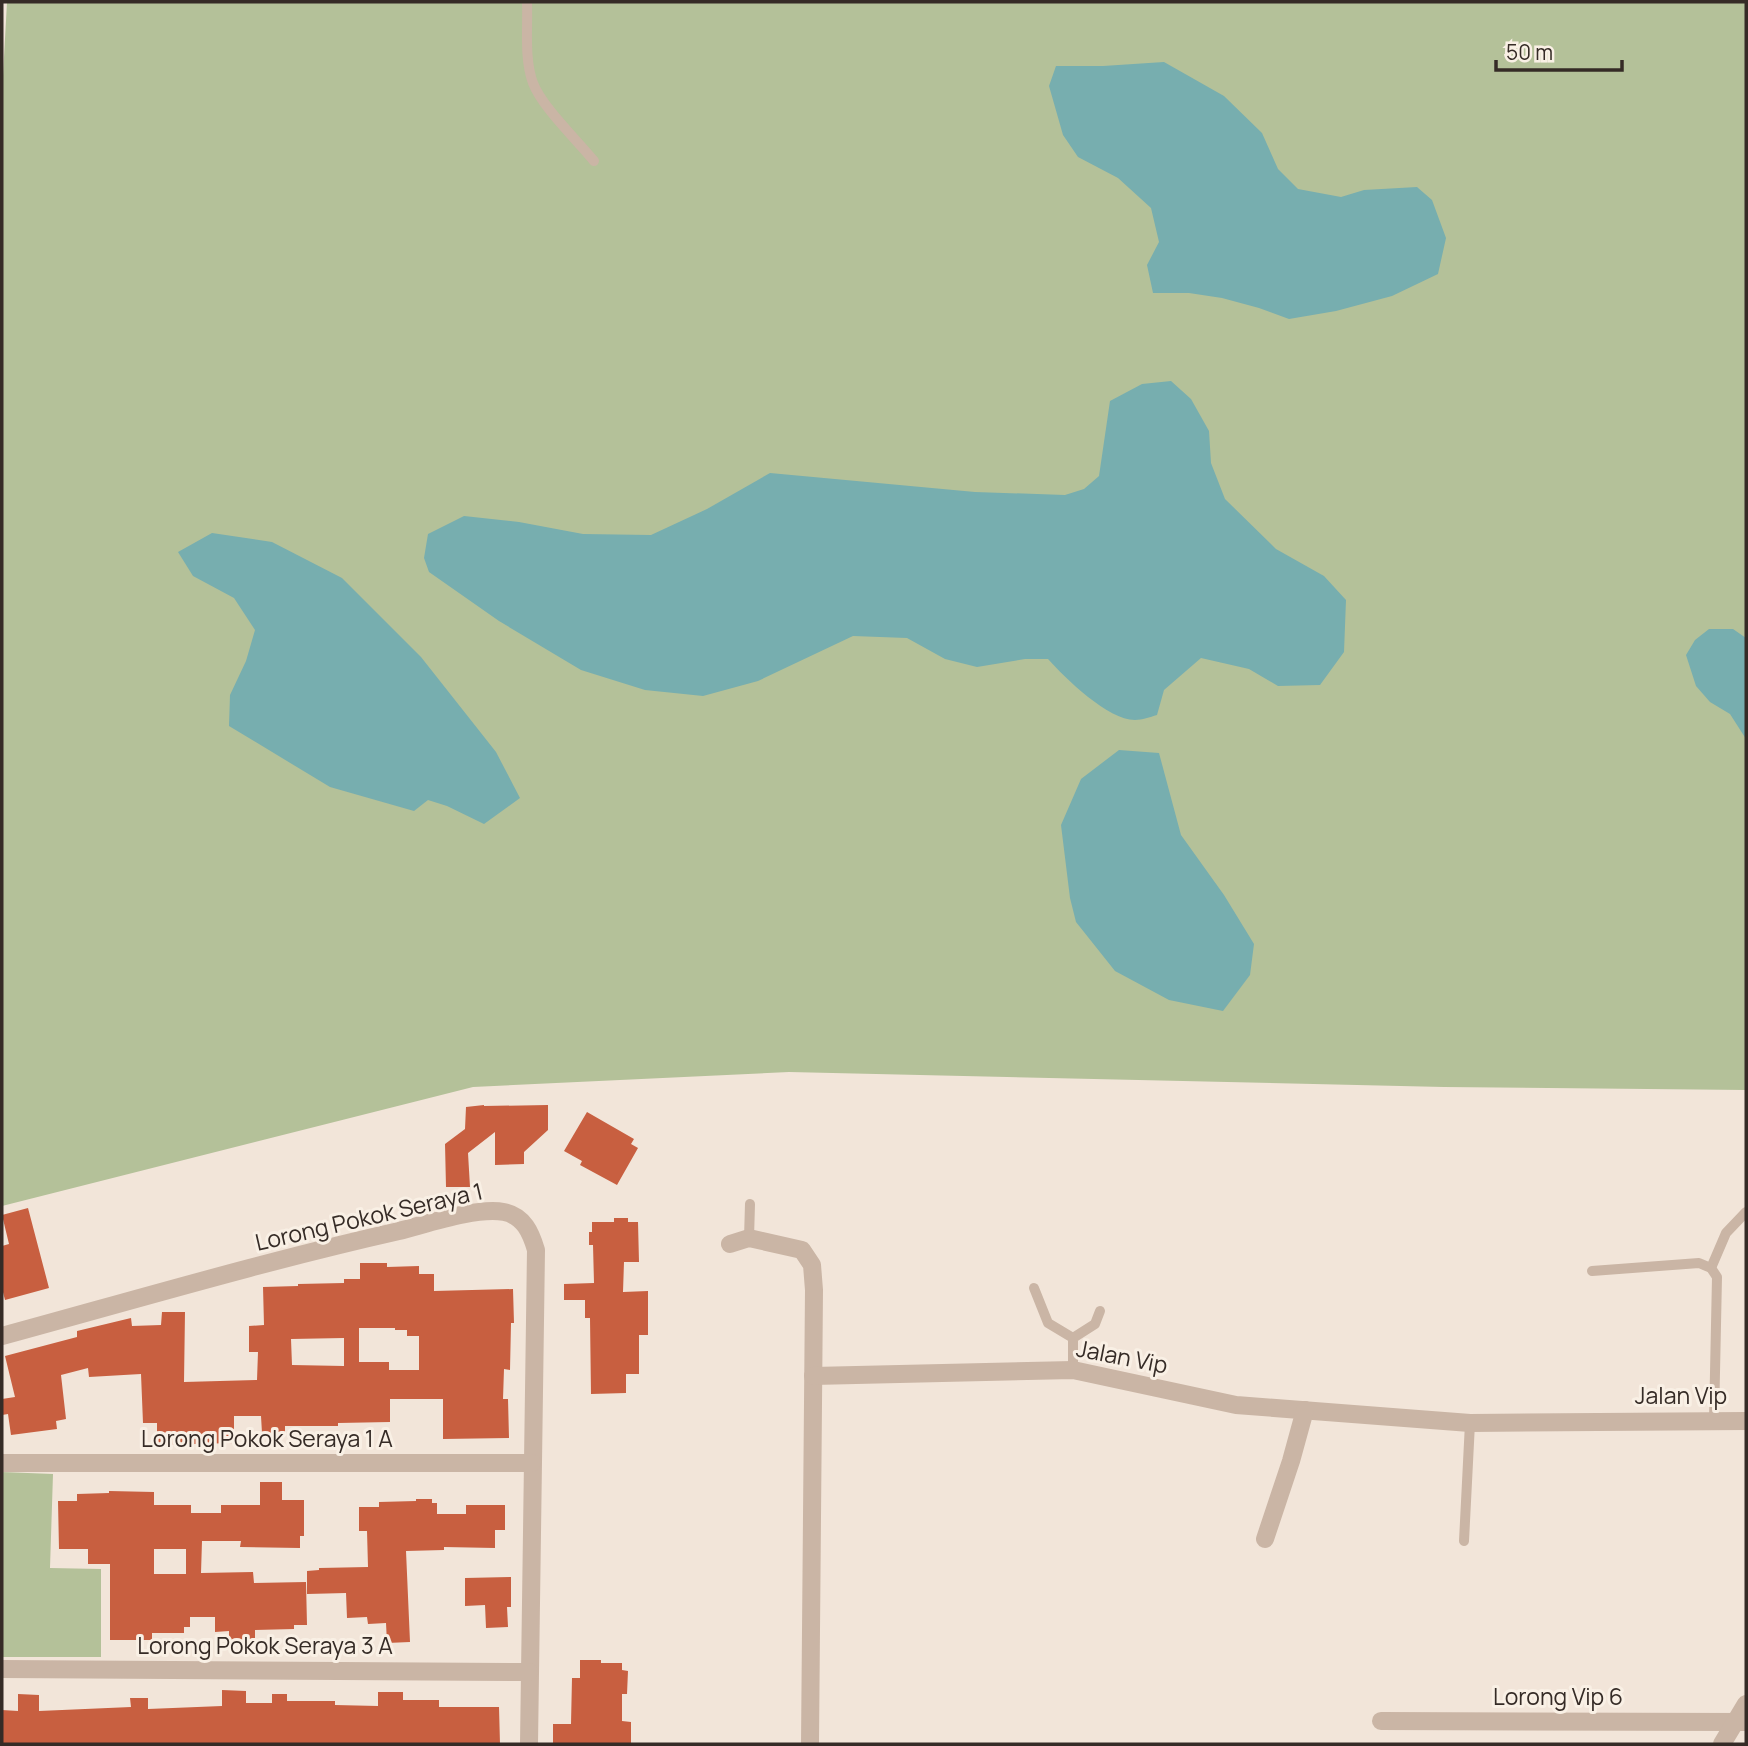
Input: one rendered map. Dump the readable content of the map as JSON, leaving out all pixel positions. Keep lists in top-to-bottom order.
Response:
{
  "streets": {
    "street": [
      "Lorong Pokok Seraya 1",
      "Jalan Vip",
      "Lorong Pokok Seraya 1 A",
      "Lorong Pokok Seraya 3 A",
      "Lorong Vip 6"
    ]
  },
  "crossings": [
    ["Lorong Pokok Seraya 1", "Lorong Pokok Seraya 1 A"],
    ["Lorong Pokok Seraya 1", "Lorong Pokok Seraya 3 A"]
  ],
  "scale_bar": "50 m"
}
